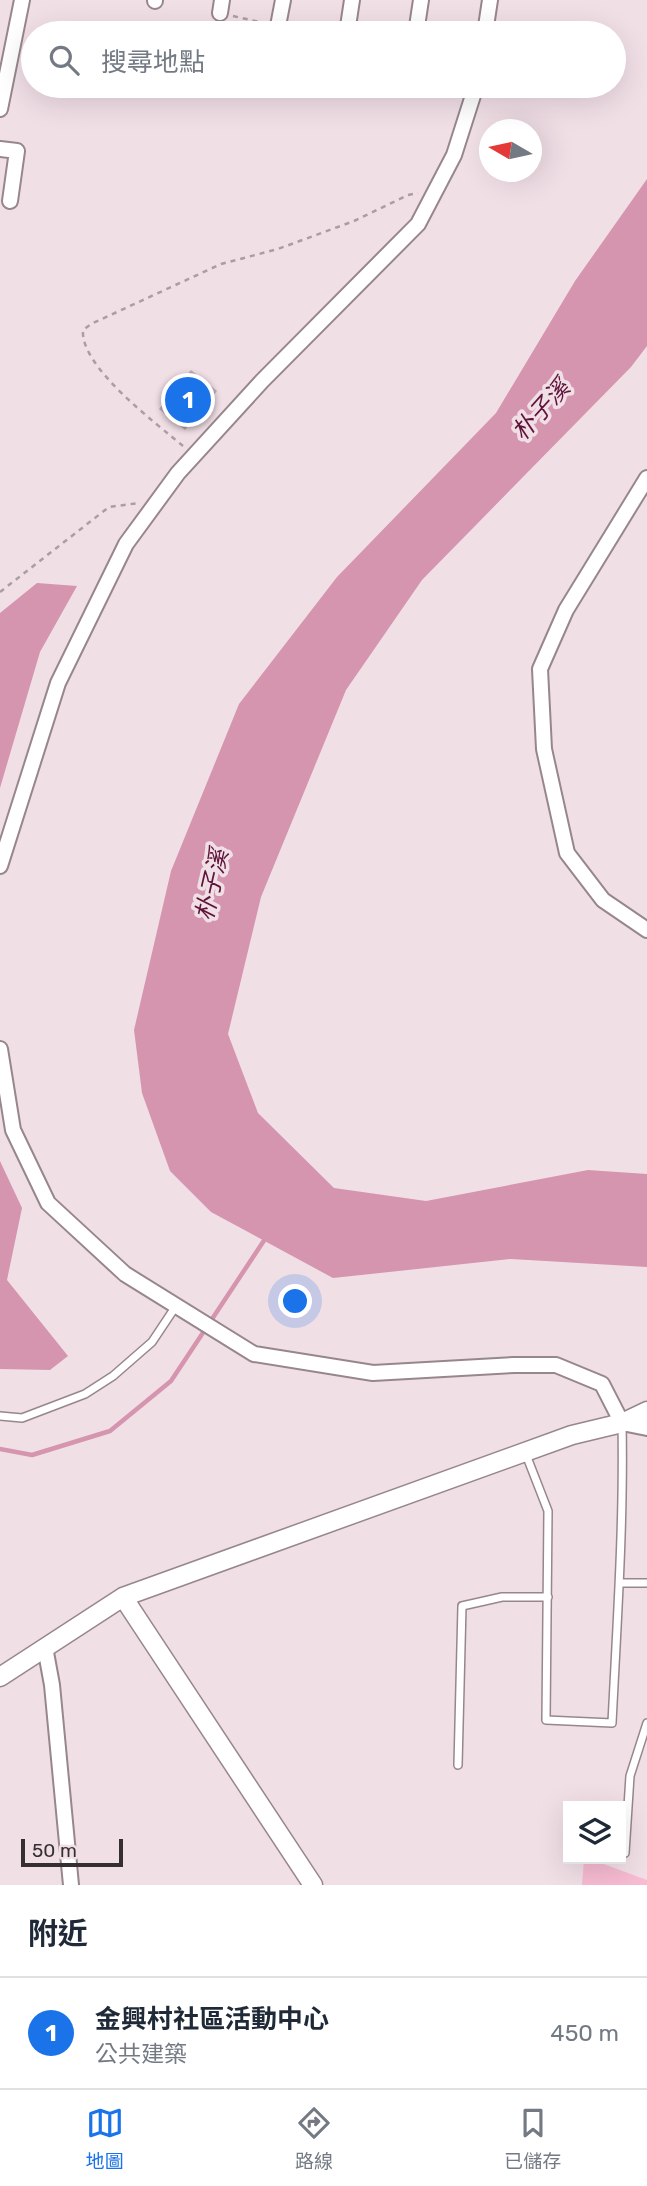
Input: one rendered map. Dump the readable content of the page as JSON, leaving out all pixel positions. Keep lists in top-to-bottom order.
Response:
{
  "water": ["朴子溪"],
  "scale_bar": "50 m",
  "north": "left",
  "page": {
    "search": "搜尋地點",
    "pins": "1",
    "scale": "50 m",
    "heading": "附近",
    "list": [
      {
        "mark": "1",
        "name": "金興村社區活動中心",
        "note": "公共建築",
        "value": "450 m"
      }
    ],
    "nav": ["地圖", "路線", "已儲存"]
  }
}
